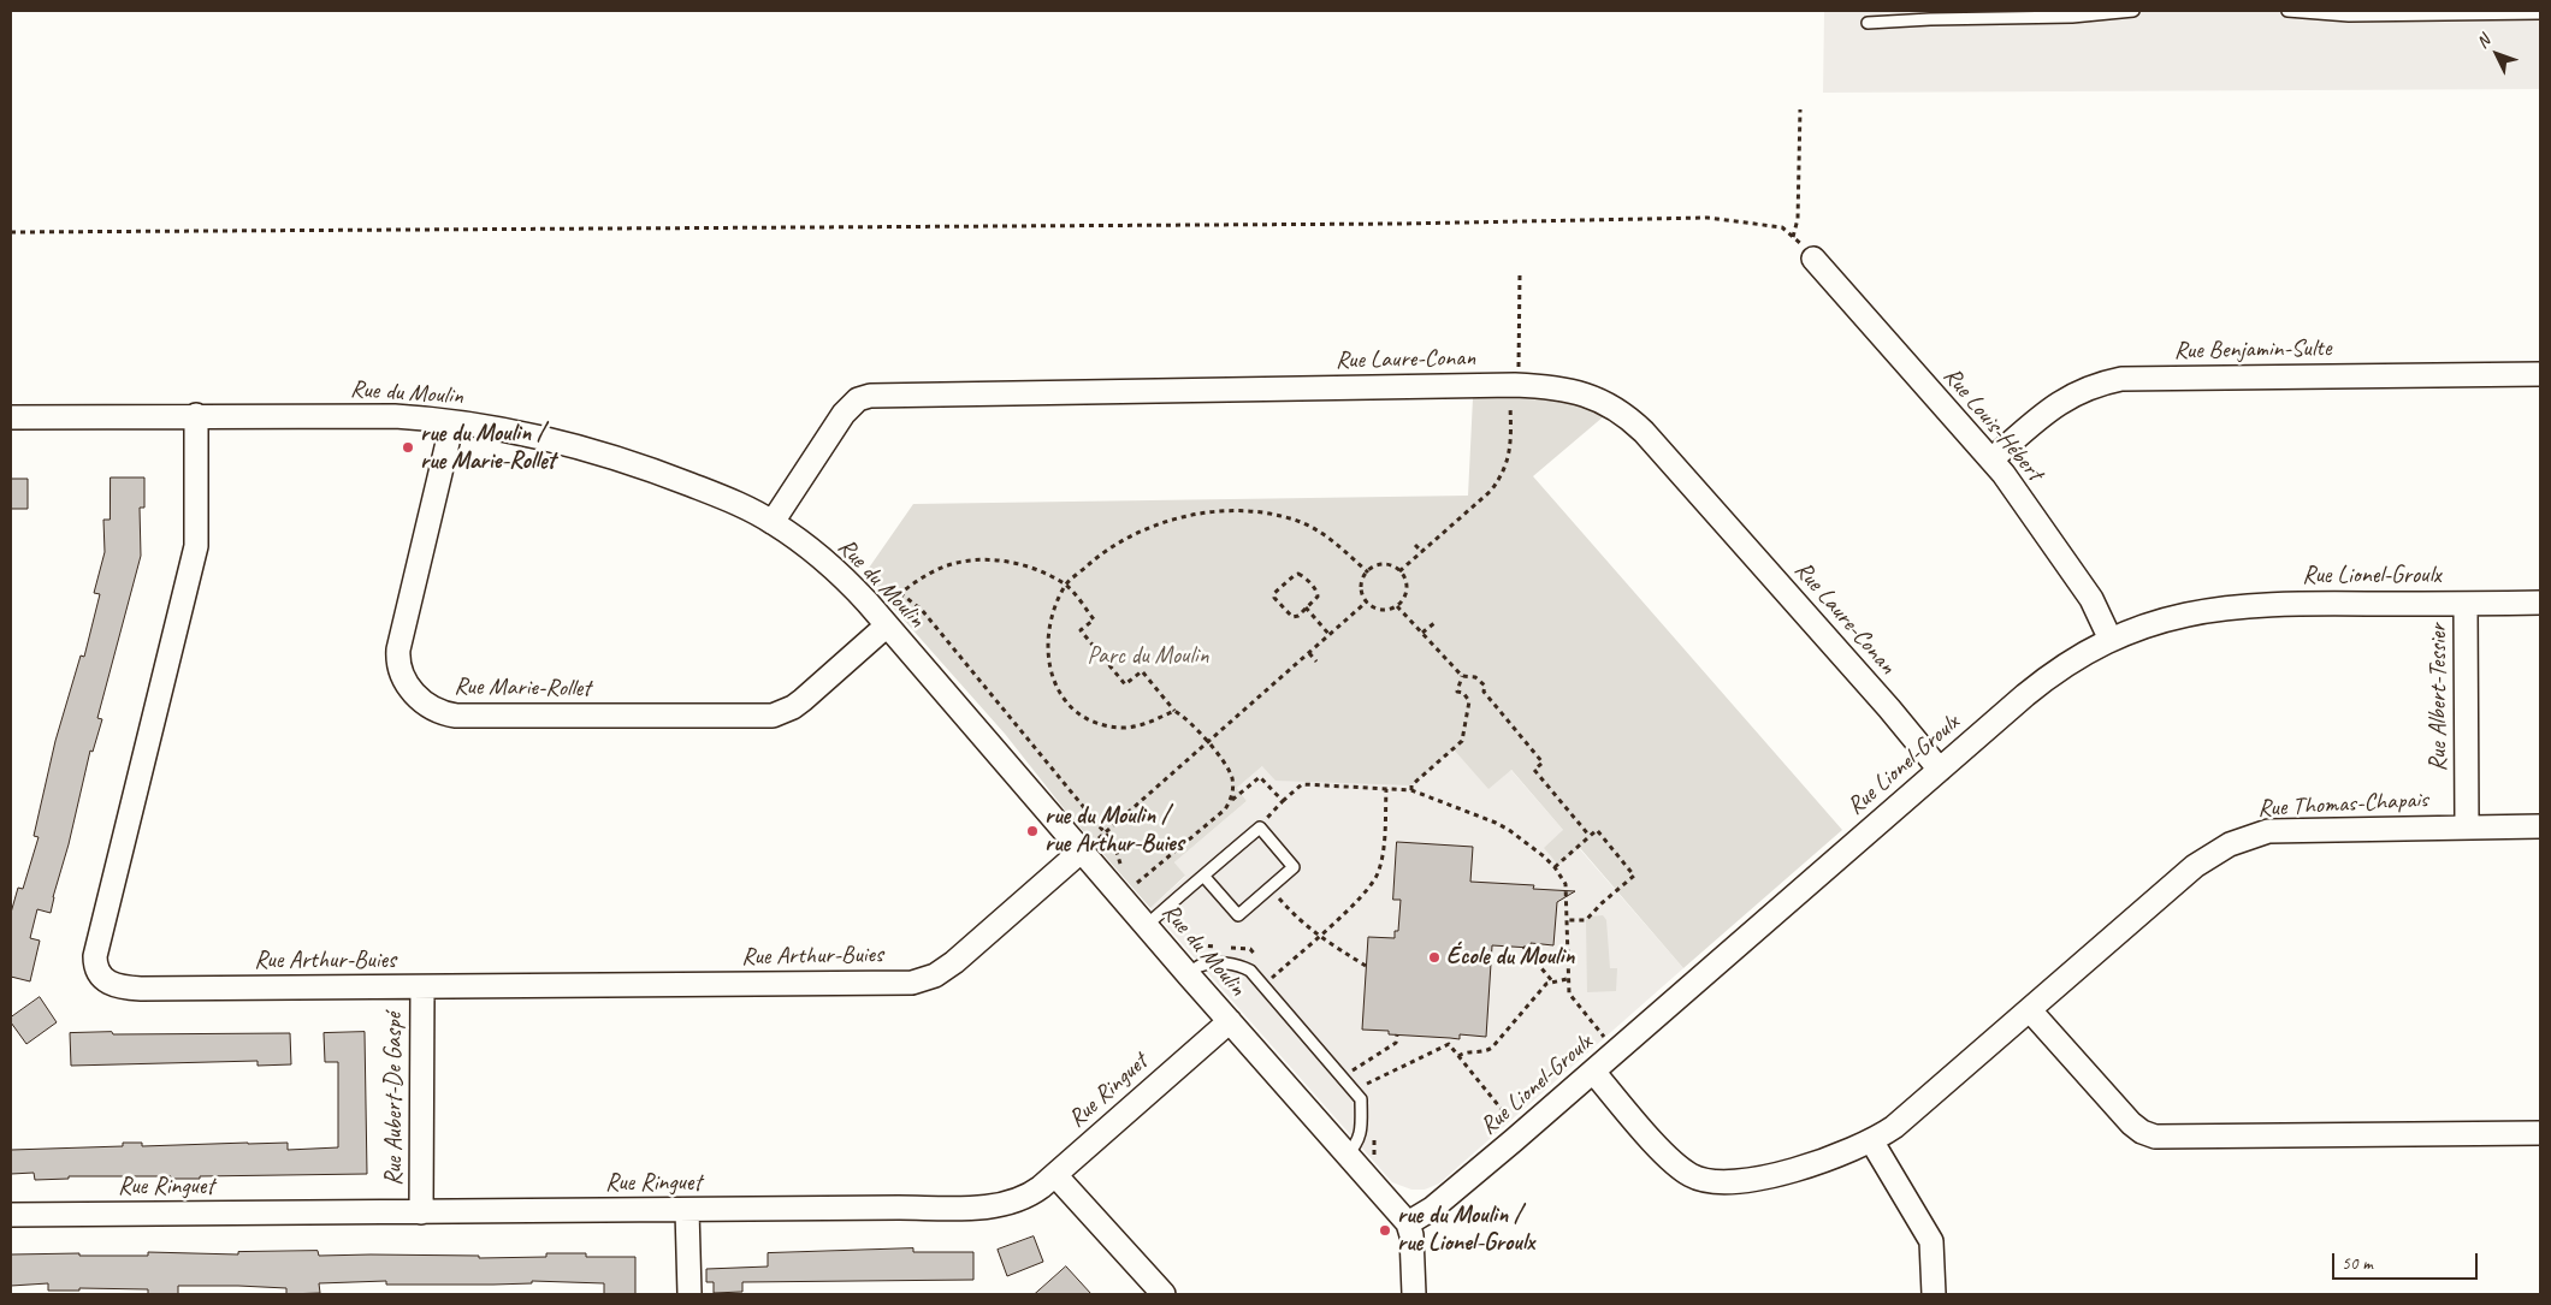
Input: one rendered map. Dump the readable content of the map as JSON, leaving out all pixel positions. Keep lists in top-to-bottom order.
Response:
{
  "streets": {
    "street": [
      "Rue Benjamin-Sulte",
      "Rue Laure-Conan",
      "Rue du Moulin",
      "Rue Louis-Hébert",
      "Rue Lionel-Groulx",
      "Rue Marie-Rollet",
      "Rue Albert-Tessier",
      "Rue Thomas-Chapais",
      "Rue Arthur-Buies",
      "Rue Ringuet",
      "Rue Aubert-De Gaspé"
    ]
  },
  "crossings": [
    ["Rue Benjamin-Sulte", "Rue Louis-Hébert"],
    ["Rue Laure-Conan", "Rue du Moulin"],
    ["Rue Laure-Conan", "Rue Lionel-Groulx"],
    ["Rue du Moulin", "Rue Lionel-Groulx"],
    ["Rue du Moulin", "Rue Marie-Rollet"],
    ["Rue du Moulin", "Rue Arthur-Buies"],
    ["Rue du Moulin", "Rue Ringuet"],
    ["Rue Louis-Hébert", "Rue Lionel-Groulx"],
    ["Rue Lionel-Groulx", "Rue Albert-Tessier"],
    ["Rue Lionel-Groulx", "Rue Thomas-Chapais"],
    ["Rue Albert-Tessier", "Rue Thomas-Chapais"],
    ["Rue Arthur-Buies", "Rue Aubert-De Gaspé"],
    ["Rue Ringuet", "Rue Aubert-De Gaspé"]
  ],
  "parks": ["Parc du Moulin"],
  "places": [
    "rue du Moulin / rue Marie-Rollet",
    "rue du Moulin / rue Arthur-Buies",
    "École du Moulin",
    "rue du Moulin / rue Lionel-Groulx"
  ],
  "scale_bar": "50 m",
  "north": "top left"
}
